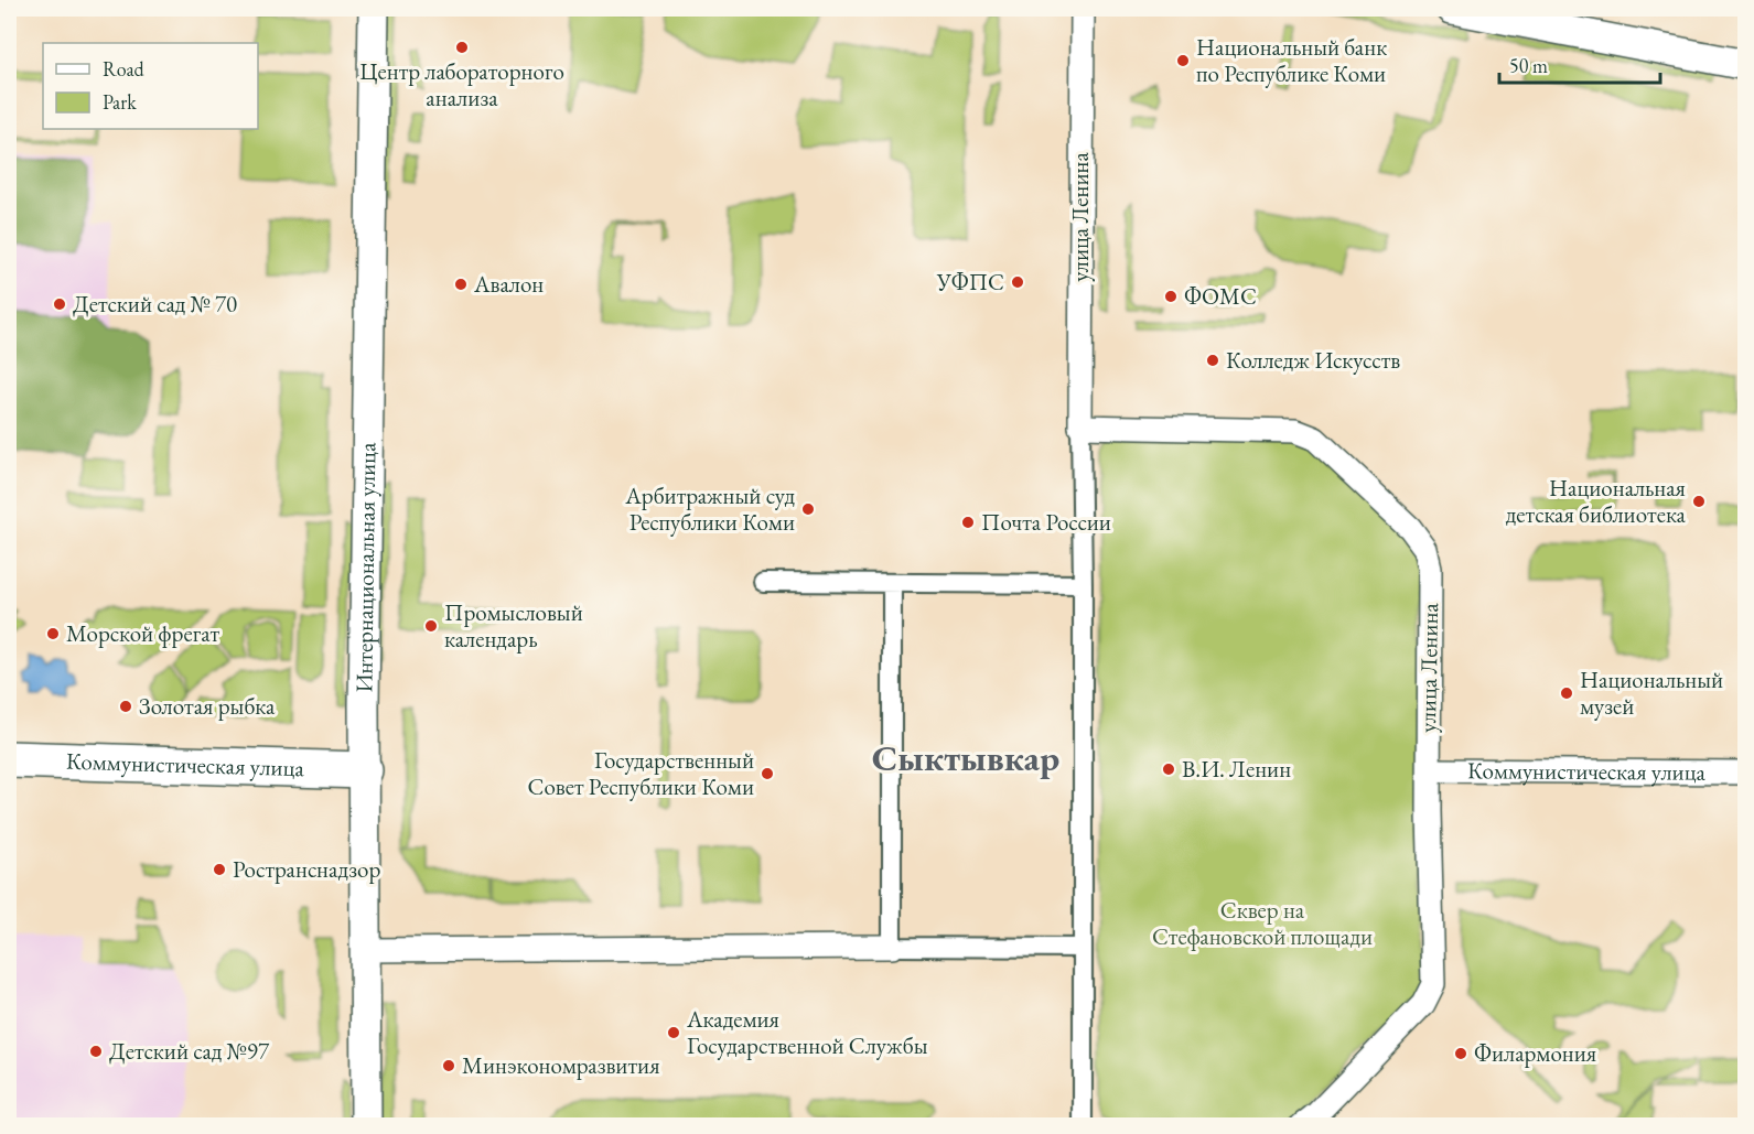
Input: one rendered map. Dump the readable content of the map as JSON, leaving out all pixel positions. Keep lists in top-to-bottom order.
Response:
{
  "streets": {
    "main road": ["Коммунистическая улица"],
    "street": ["улица Ленина", "Интернациональная улица"]
  },
  "crossings": [
    ["улица Ленина", "Коммунистическая улица"],
    ["Интернациональная улица", "Коммунистическая улица"]
  ],
  "districts": ["Сыктывкар"],
  "parks": ["Сквер на Стефановской площади"],
  "places": [
    "Центр лабораторного анализа",
    "Национальный банк по Республике Коми",
    "УФПС",
    "Авалон",
    "ФОМС",
    "Детский сад № 70",
    "Колледж Искусств",
    "Национальная детская библиотека",
    "Арбитражный суд Республики Коми",
    "Почта России",
    "Промысловый календарь",
    "Морской фрегат",
    "Национальный музей",
    "Золотая рыбка",
    "В.И. Ленин",
    "Государственный Совет Республики Коми",
    "Ространснадзор",
    "Академия Государственной Службы",
    "Детский сад №97",
    "Филармония",
    "Минэкономразвития"
  ],
  "legend": ["Road", "Park"],
  "scale_bar": "50 m"
}
